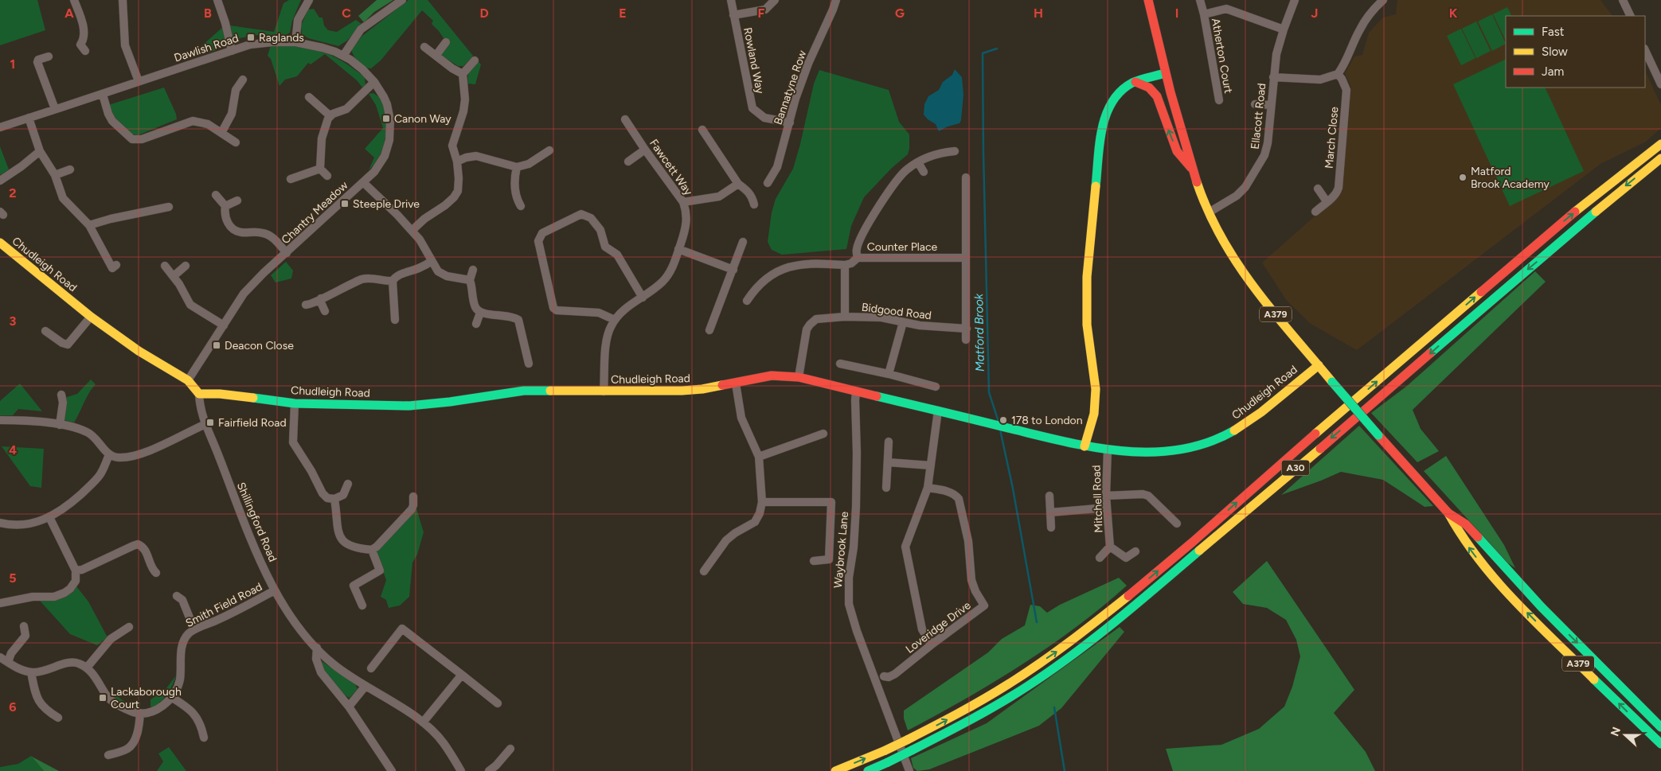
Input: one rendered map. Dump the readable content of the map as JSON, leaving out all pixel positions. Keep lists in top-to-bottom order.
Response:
{
  "streets": {
    "main road": ["Chudleigh Road", "A379", "A30"],
    "street": [
      "Dawlish Road",
      "Atherton Court",
      "Rowland Way",
      "Bannatyne Row",
      "Ellacott Road",
      "March Close",
      "Fawcett Way",
      "Chantry Meadow",
      "Counter Place",
      "Bidgood Road",
      "Mitchell Road",
      "Shillingford Road",
      "Waybrook Lane",
      "Smith Field Road",
      "Loveridge Drive"
    ]
  },
  "crossings": [
    ["Dawlish Road", "Chantry Meadow"],
    ["Rowland Way", "Bannatyne Row"],
    ["Ellacott Road", "A379"],
    ["Fawcett Way", "Chudleigh Road"],
    ["Chantry Meadow", "Chudleigh Road"],
    ["Chudleigh Road", "Bidgood Road"],
    ["Chudleigh Road", "A379"],
    ["Chudleigh Road", "Mitchell Road"],
    ["Chudleigh Road", "Shillingford Road"],
    ["Chudleigh Road", "Waybrook Lane"],
    ["Shillingford Road", "Smith Field Road"]
  ],
  "water": ["Matford Brook"],
  "places": {
    "transit": [
      "Raglands",
      "Canon Way",
      "Steeple Drive",
      "Deacon Close",
      "Fairfield Road",
      "Lackaborough Court"
    ],
    "other": ["Matford Brook Academy", "178 to London"]
  },
  "legend": ["Fast", "Slow", "Jam"],
  "north": "left",
  "grid": {
    "columns": [
      "A",
      "B",
      "C",
      "D",
      "E",
      "F",
      "G",
      "H",
      "I",
      "J",
      "K"
    ],
    "rows": [
      "1",
      "2",
      "3",
      "4",
      "5",
      "6"
    ]
  }
}
